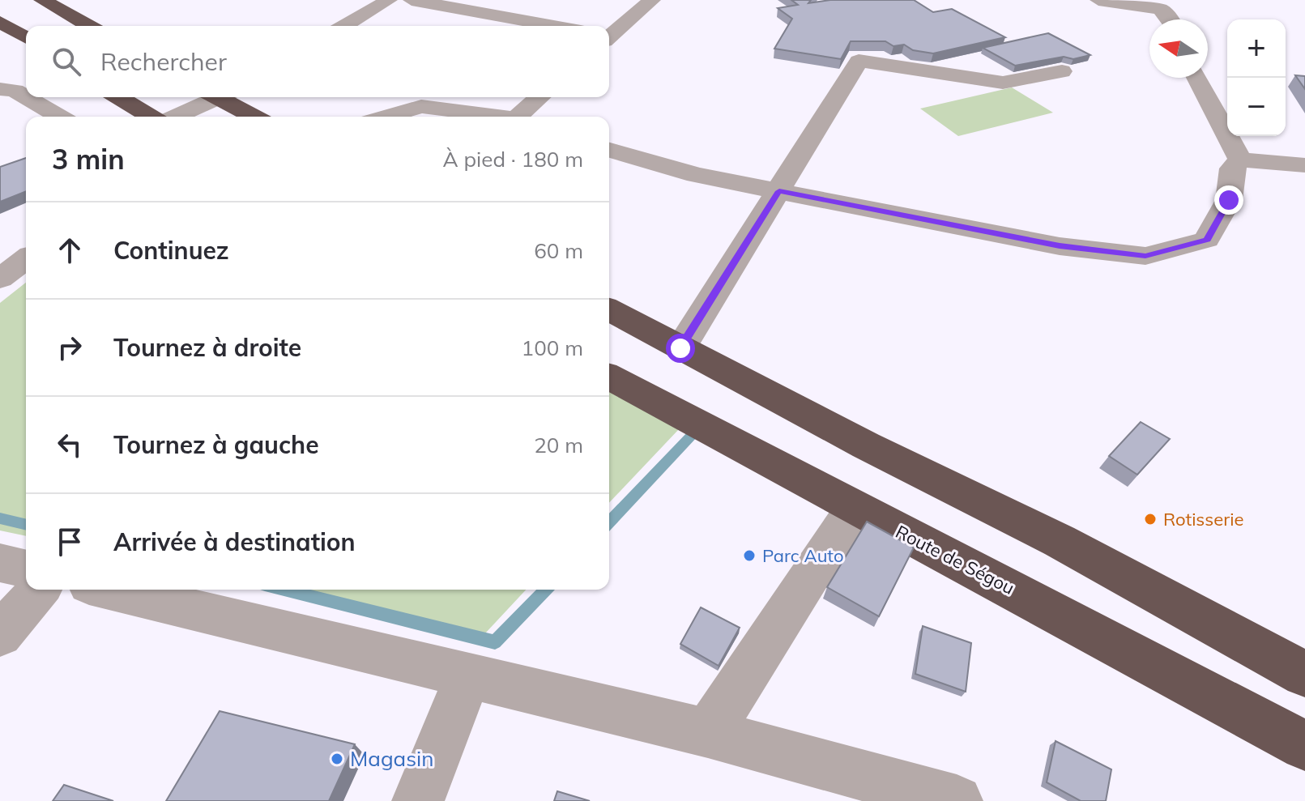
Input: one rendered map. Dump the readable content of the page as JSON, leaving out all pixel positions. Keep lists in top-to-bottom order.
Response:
{
  "streets": {
    "highway": ["Route de Ségou"]
  },
  "places": ["Rotisserie", "Parc Auto", "Magasin"],
  "north": "left",
  "page": {
    "map_buttons": ["+", "−"],
    "search": "Rechercher",
    "heading": ["3 min", "À pied · 180 m"],
    "list": [
      ["Continuez", "60 m"],
      ["Tournez à droite", "100 m"],
      ["Tournez à gauche", "20 m"],
      "Arrivée à destination"
    ]
  }
}
